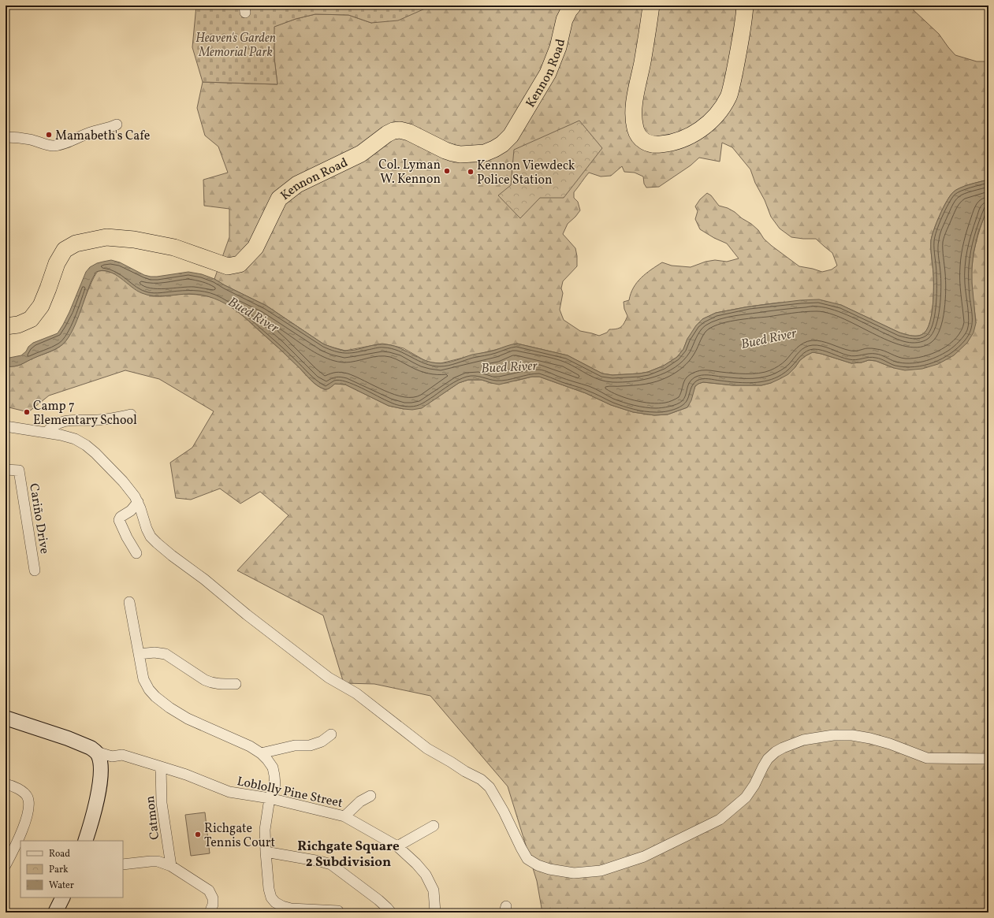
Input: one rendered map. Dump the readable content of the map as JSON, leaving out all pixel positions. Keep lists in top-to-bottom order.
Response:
{
  "streets": {
    "highway": ["Kennon Road"],
    "street": ["Cariño Drive", "Loblolly Pine Street", "Catmon"]
  },
  "crossings": [
    ["Loblolly Pine Street", "Catmon"]
  ],
  "districts": ["Richgate Square 2 Subdivision"],
  "water": ["Bued River"],
  "parks": ["Heaven's Garden Memorial Park"],
  "places": [
    "Mamabeth's Cafe",
    "Col. Lyman W. Kennon",
    "Kennon Viewdeck Police Station",
    "Camp 7 Elementary School",
    "Richgate Tennis Court"
  ],
  "legend": ["Road", "Park", "Water"]
}
